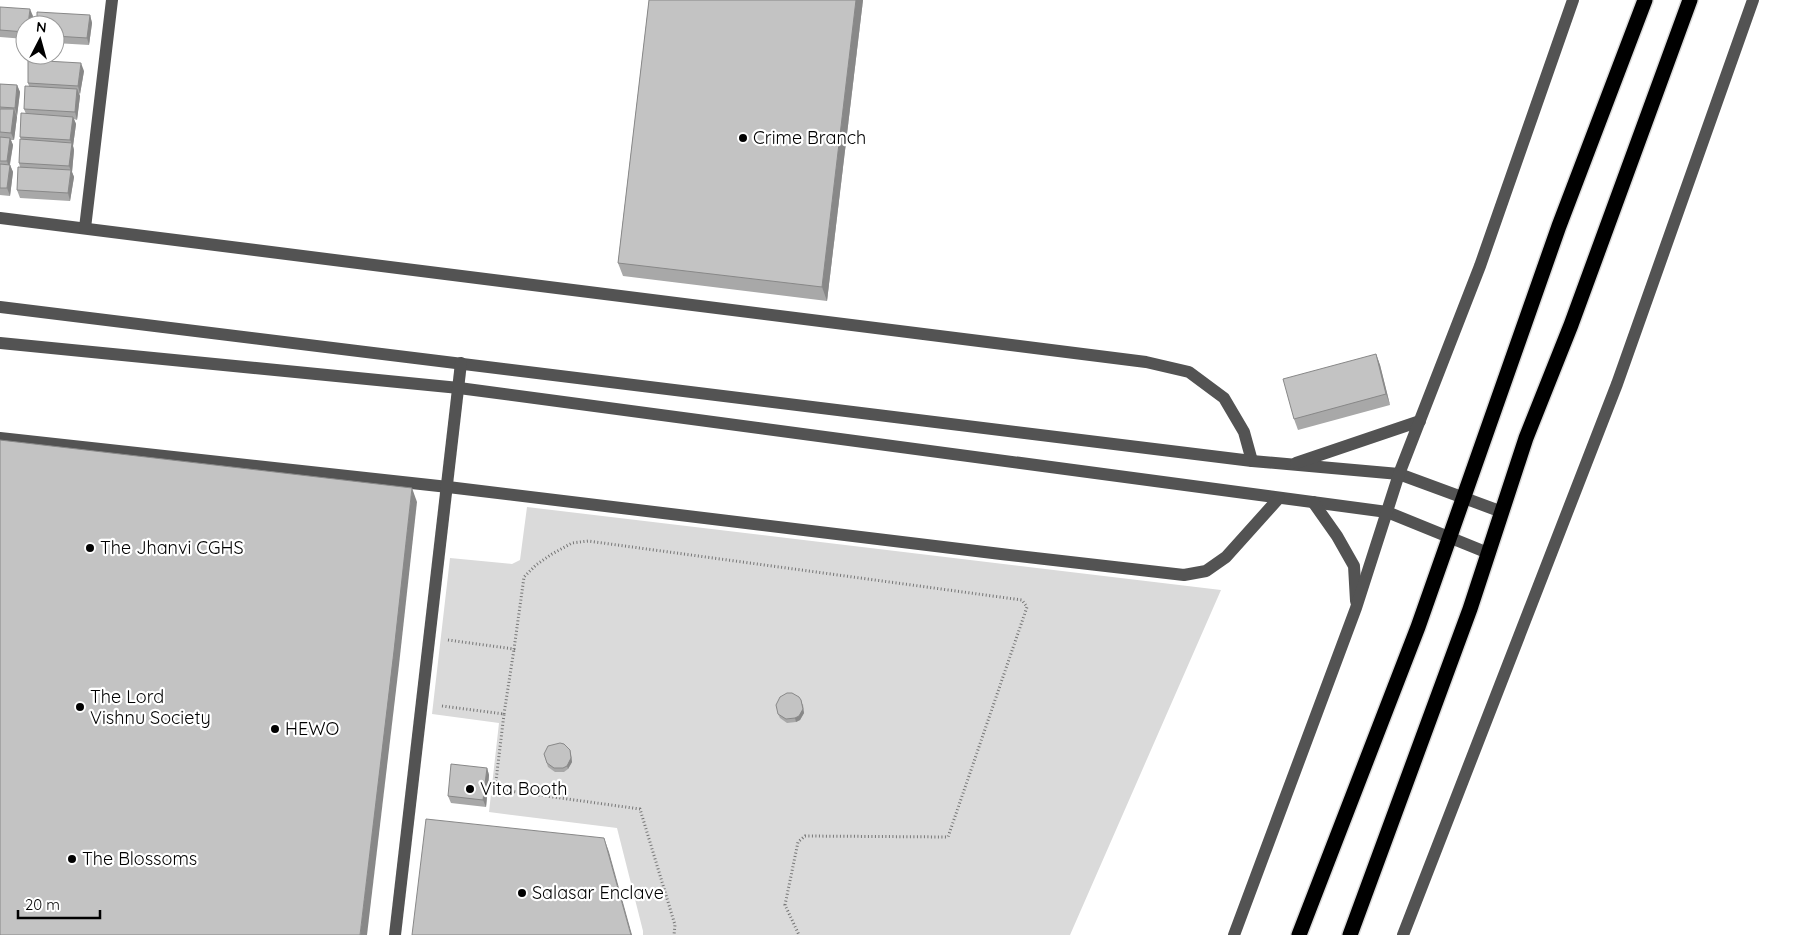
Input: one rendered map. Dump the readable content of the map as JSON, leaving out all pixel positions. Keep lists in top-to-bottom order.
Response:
{
  "places": [
    "Crime Branch",
    "The Jhanvi CGHS",
    "The Lord Vishnu Society",
    "HEWO",
    "Vita Booth",
    "The Blossoms",
    "Salasar Enclave"
  ],
  "scale_bar": "20 m",
  "north": "top"
}
